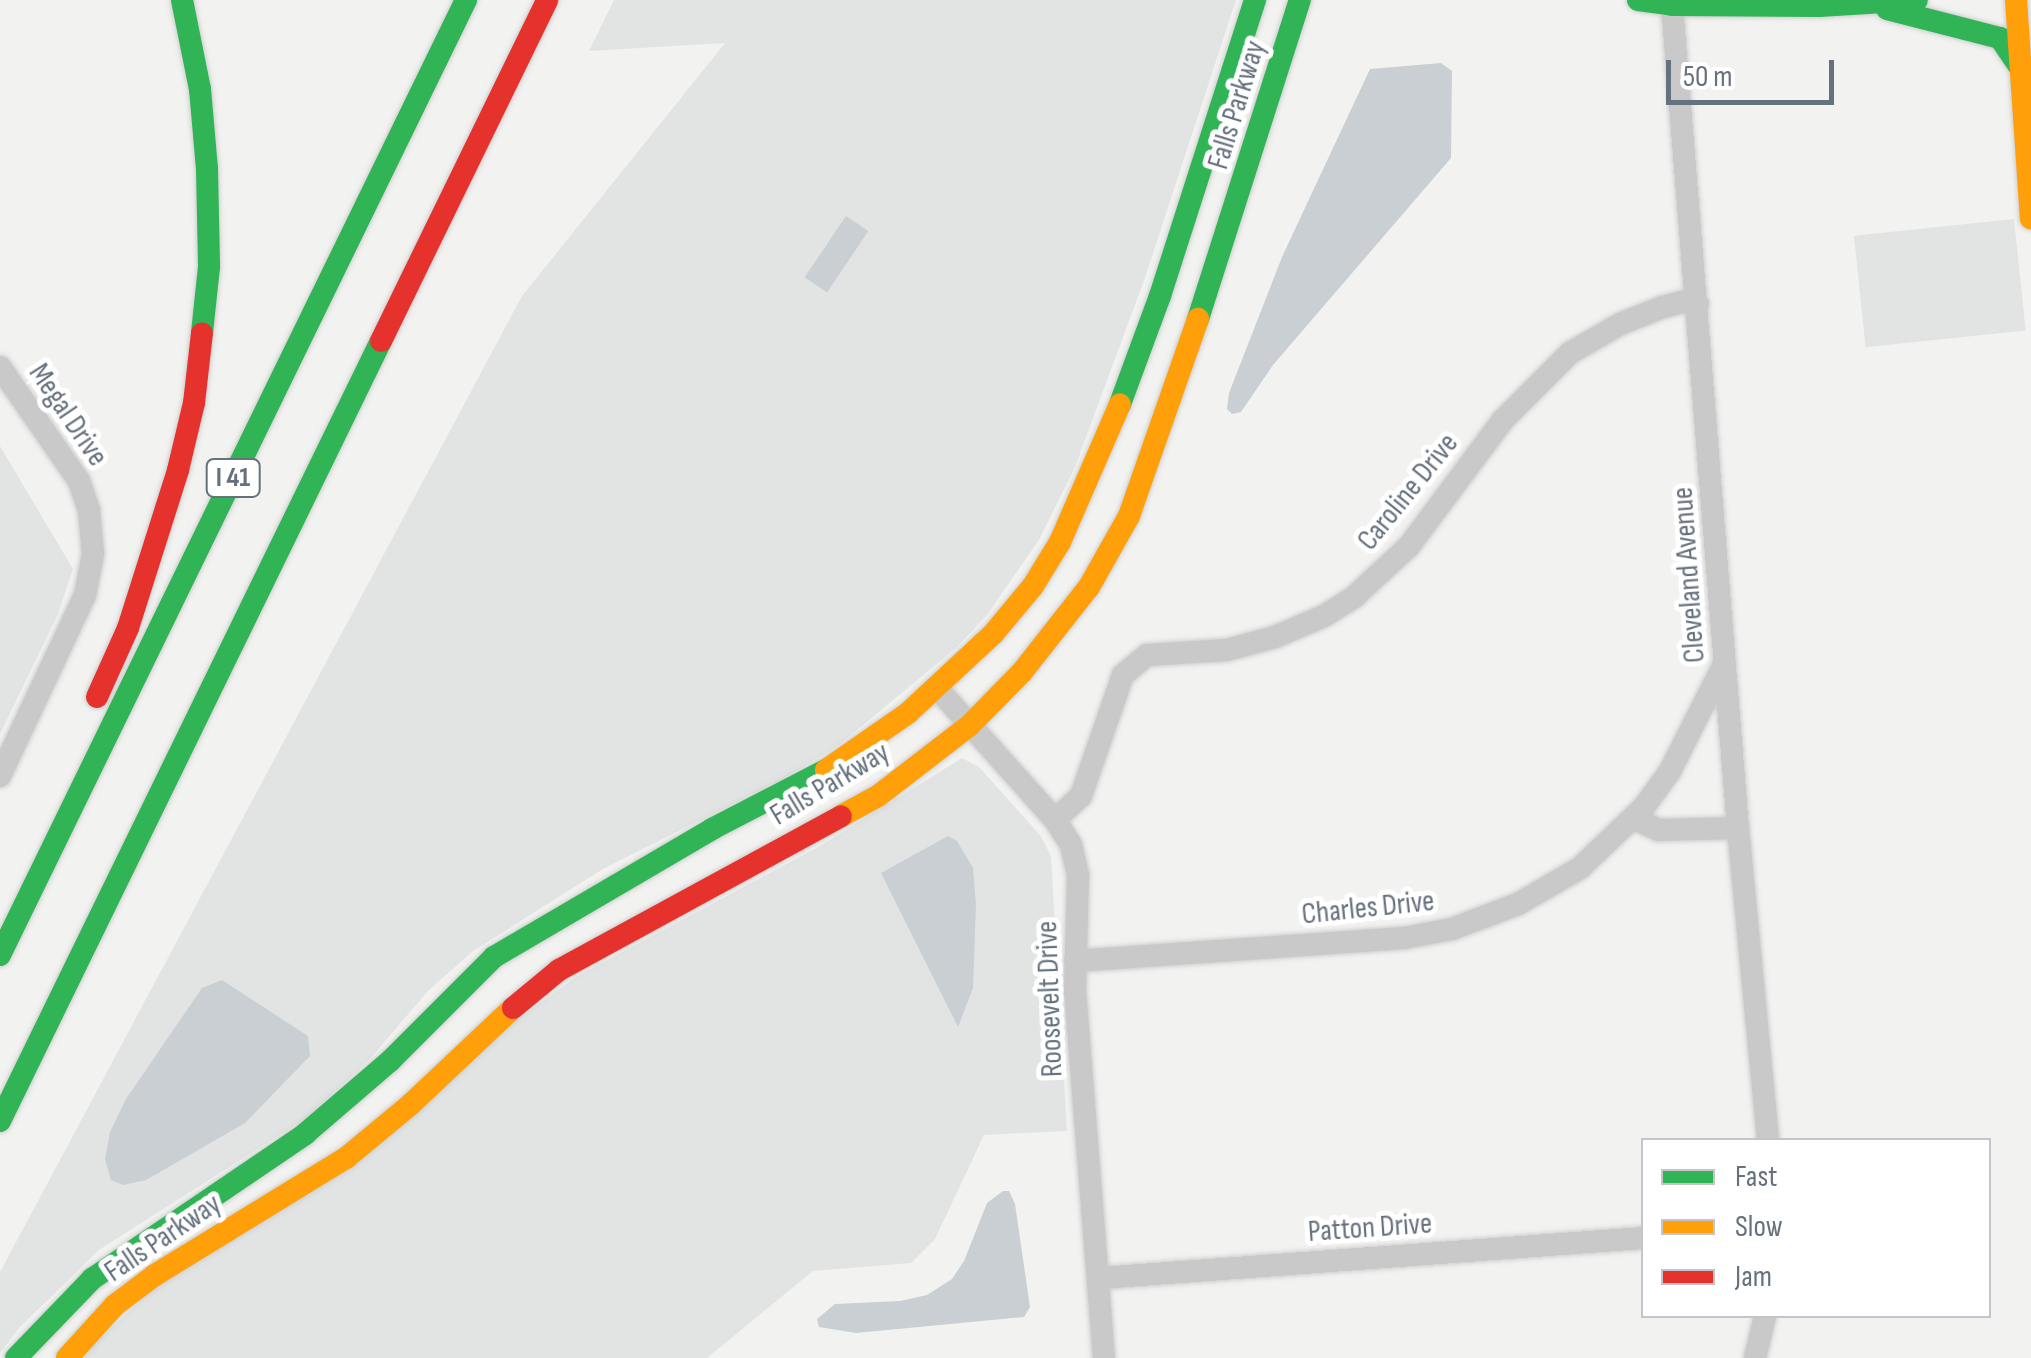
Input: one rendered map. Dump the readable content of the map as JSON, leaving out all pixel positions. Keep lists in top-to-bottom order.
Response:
{
  "streets": {
    "main road": ["Falls Parkway", "I 41"],
    "street": [
      "Megal Drive",
      "Caroline Drive",
      "Cleveland Avenue",
      "Charles Drive",
      "Roosevelt Drive",
      "Patton Drive"
    ]
  },
  "crossings": [
    ["Falls Parkway", "Roosevelt Drive"],
    ["Caroline Drive", "Cleveland Avenue"],
    ["Caroline Drive", "Roosevelt Drive"],
    ["Cleveland Avenue", "Charles Drive"],
    ["Charles Drive", "Roosevelt Drive"],
    ["Roosevelt Drive", "Patton Drive"]
  ],
  "legend": ["Fast", "Slow", "Jam"],
  "scale_bar": "50 m"
}
